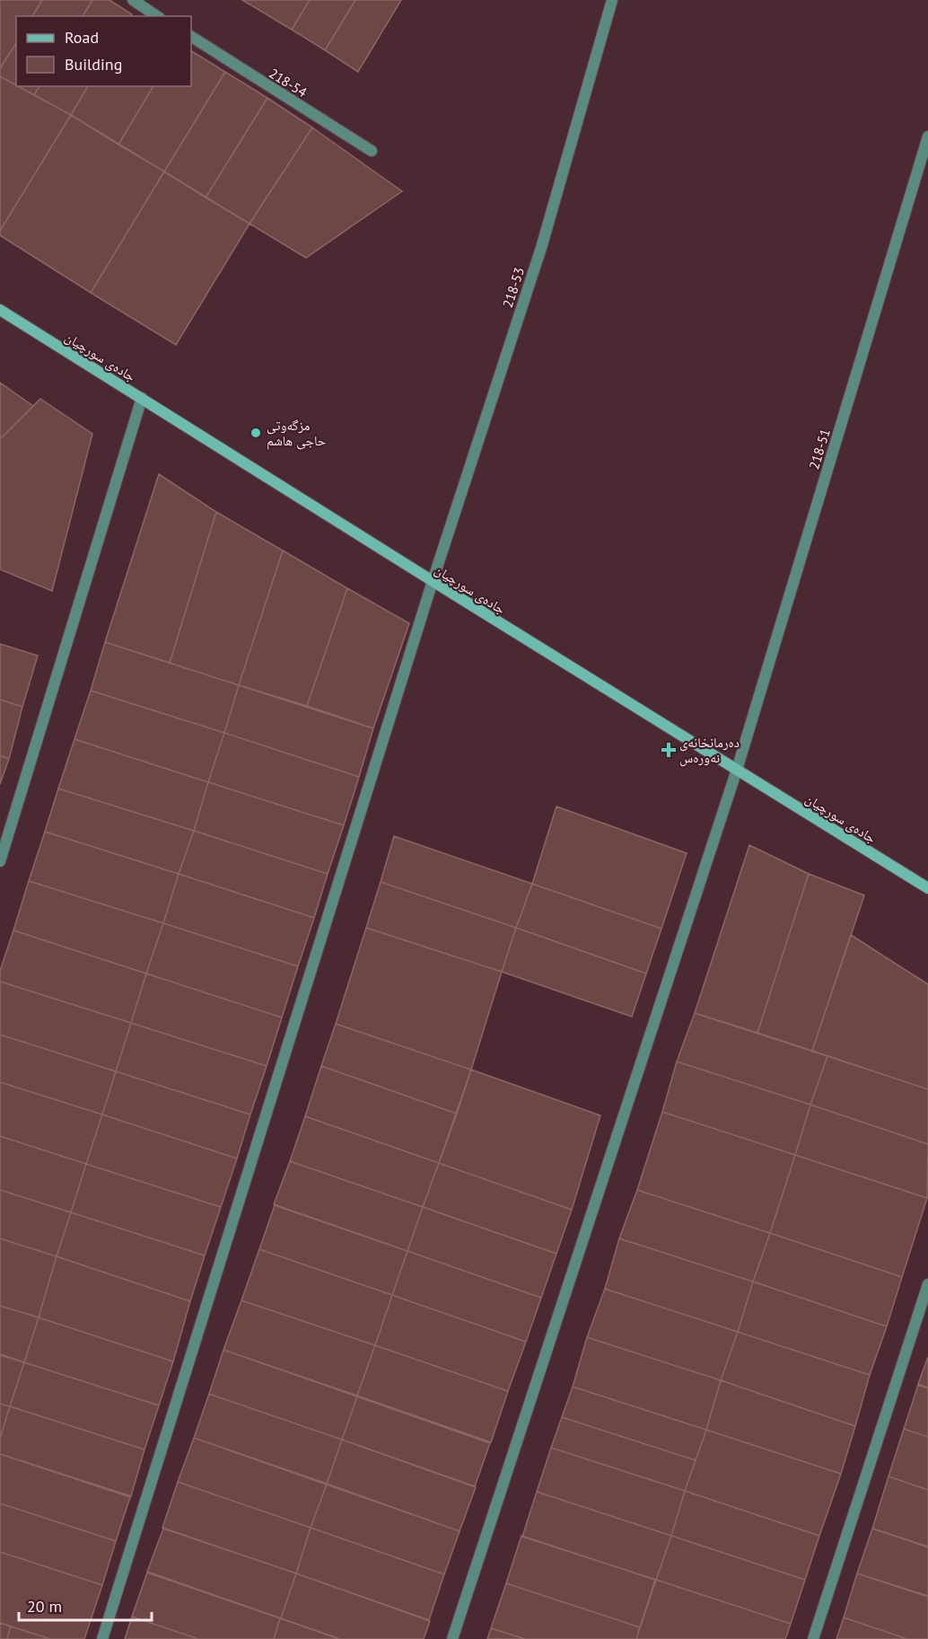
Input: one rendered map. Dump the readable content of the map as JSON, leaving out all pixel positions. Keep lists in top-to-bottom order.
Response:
{
  "streets": {
    "street": [
      "218-54",
      "218-53",
      "جادەی سورچیان",
      "218-51"
    ]
  },
  "crossings": [
    ["218-53", "جادەی سورچیان"],
    ["جادەی سورچیان", "218-51"]
  ],
  "places": {
    "other": ["مزگەوتی حاجی هاشم"],
    "health": ["دەرمانخانەی نەورەس"]
  },
  "legend": ["Road", "Building"],
  "scale_bar": "20 m"
}
